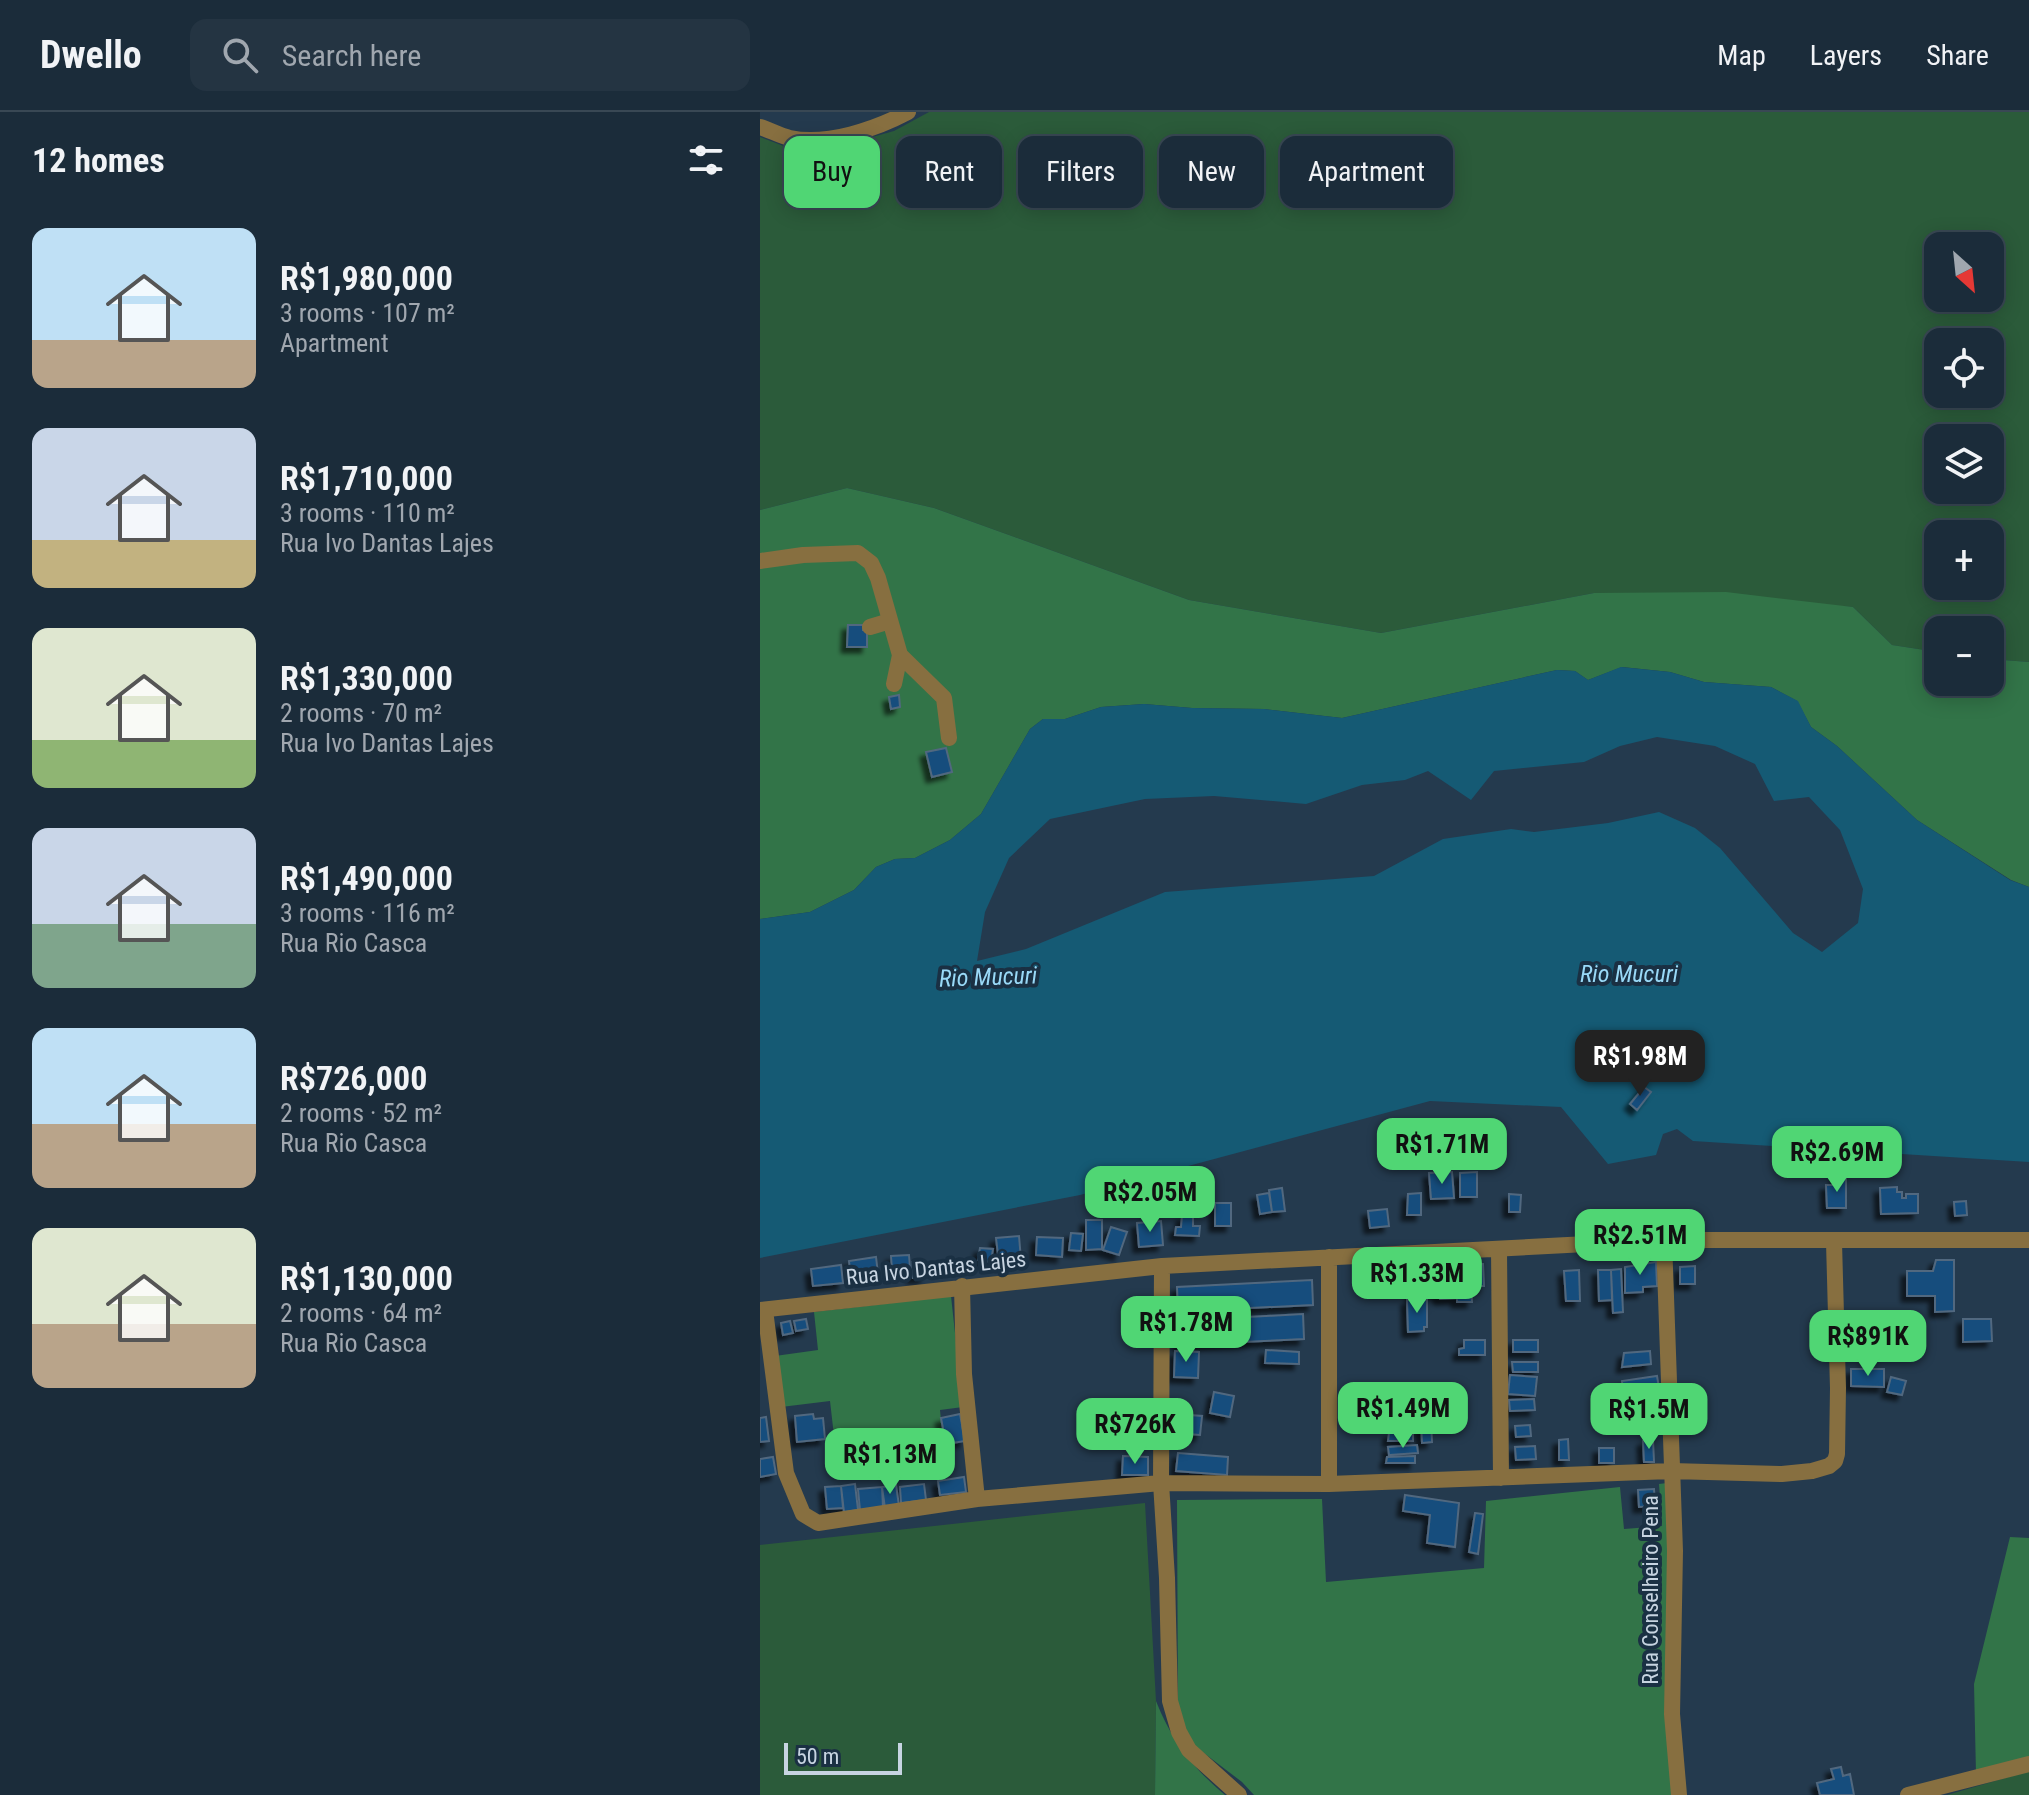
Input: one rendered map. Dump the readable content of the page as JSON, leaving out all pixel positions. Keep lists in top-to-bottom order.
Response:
{
  "streets": {
    "street": ["Rua Ivo Dantas Lajes", "Rua Conselheiro Pena"]
  },
  "crossings": [
    ["Rua Ivo Dantas Lajes", "Rua Conselheiro Pena"]
  ],
  "water": ["Rio Mucuri"],
  "scale_bar": "50 m",
  "north": "bottom right",
  "page": {
    "header": "Dwello",
    "search": "Search here",
    "nav": ["Map", "Layers", "Share"],
    "heading": "12 homes",
    "chip": [
      "Buy",
      "Rent",
      "Filters",
      "New",
      "Apartment"
    ],
    "list": [
      {
        "name": "R$1,980,000",
        "note": "3 rooms · 107 m² · Apartment"
      },
      {
        "name": "R$1,710,000",
        "note": "3 rooms · 110 m² · Rua Ivo Dantas Lajes"
      },
      {
        "name": "R$1,330,000",
        "note": "2 rooms · 70 m² · Rua Ivo Dantas Lajes"
      },
      {
        "name": "R$1,490,000",
        "note": "3 rooms · 116 m² · Rua Rio Casca"
      },
      {
        "name": "R$726,000",
        "note": "2 rooms · 52 m² · Rua Rio Casca"
      },
      {
        "name": "R$1,130,000",
        "note": "2 rooms · 64 m² · Rua Rio Casca"
      }
    ],
    "map_buttons": ["+", "−"],
    "price": [
      "R$1.98M",
      "R$1.71M",
      "R$2.69M",
      "R$2.05M",
      "R$2.51M",
      "R$1.33M",
      "R$1.78M",
      "R$891K",
      "R$1.49M",
      "R$1.5M",
      "R$726K",
      "R$1.13M"
    ],
    "scale": "50 m"
  }
}
